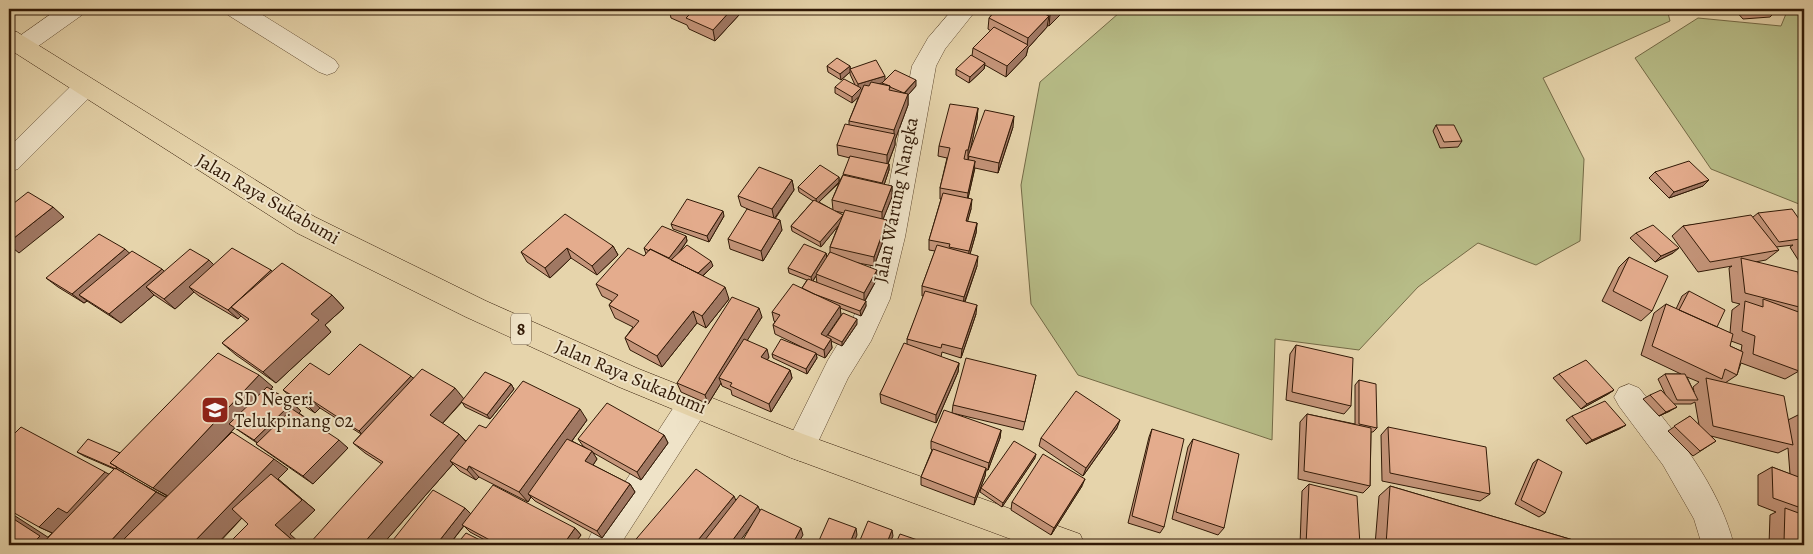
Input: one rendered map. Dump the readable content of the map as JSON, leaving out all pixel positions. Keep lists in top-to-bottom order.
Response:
{
  "streets": {
    "highway": ["Jalan Raya Sukabumi", "8"],
    "street": ["Jalan Warung Nangka"]
  },
  "crossings": [
    ["Jalan Raya Sukabumi", "Jalan Warung Nangka"]
  ],
  "places": {
    "school or university": ["SD Negeri Telukpinang 02"]
  }
}
